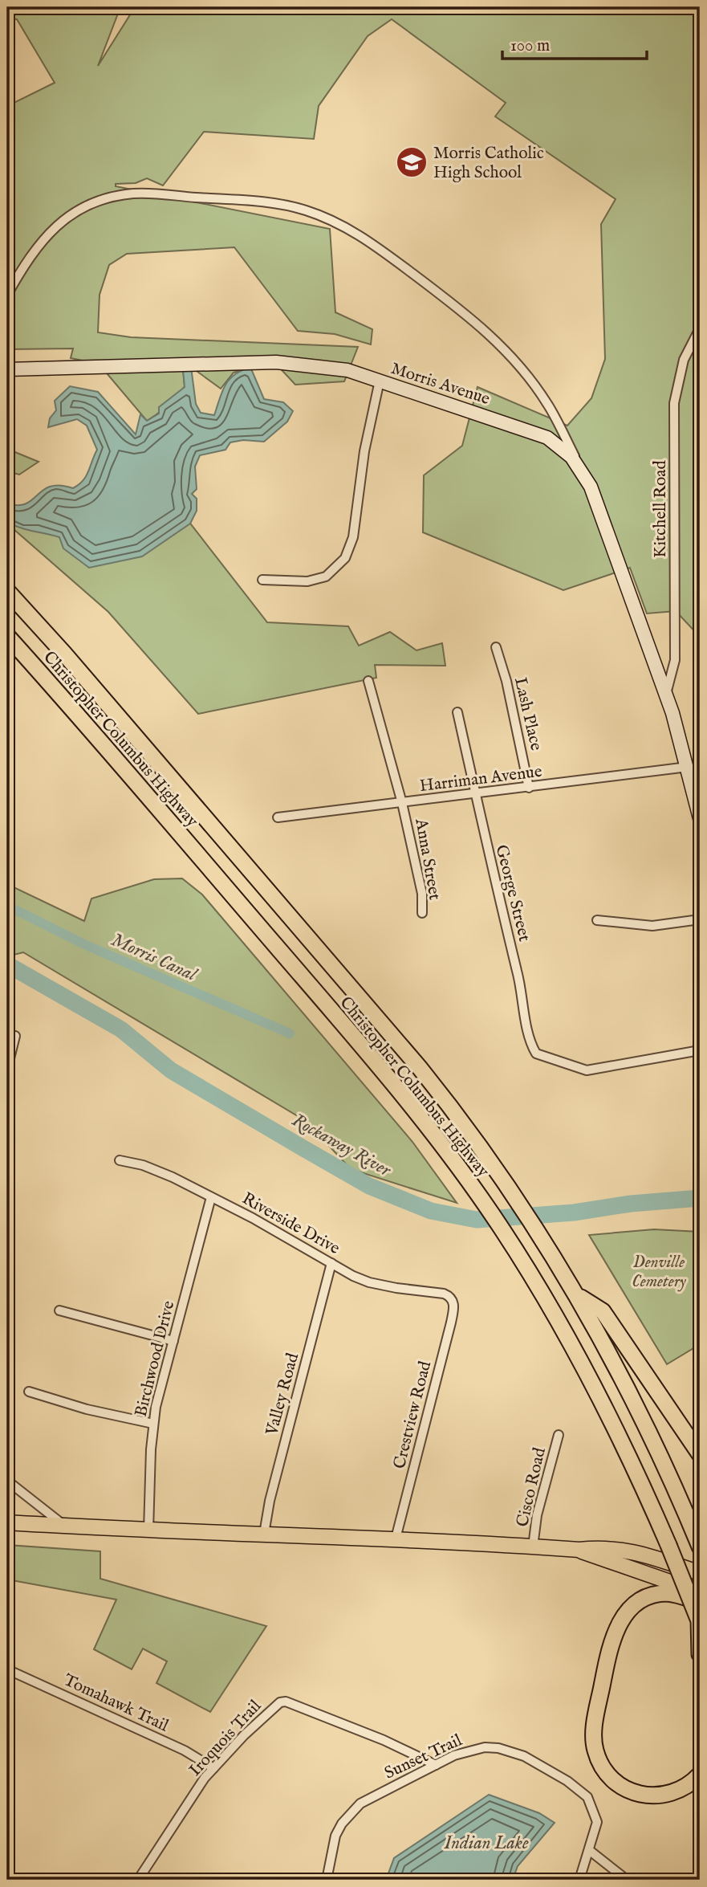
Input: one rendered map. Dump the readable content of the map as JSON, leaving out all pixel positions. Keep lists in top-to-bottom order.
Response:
{
  "streets": {
    "highway": ["Christopher Columbus Highway"],
    "street": [
      "Morris Avenue",
      "Kitchell Road",
      "Lash Place",
      "Harriman Avenue",
      "Anna Street",
      "George Street",
      "Riverside Drive",
      "Birchwood Drive",
      "Valley Road",
      "Crestview Road",
      "Cisco Road",
      "Tomahawk Trail",
      "Iroquois Trail",
      "Sunset Trail"
    ]
  },
  "crossings": [
    ["Morris Avenue", "Kitchell Road"],
    ["Morris Avenue", "Harriman Avenue"],
    ["Lash Place", "Harriman Avenue"],
    ["Harriman Avenue", "Anna Street"],
    ["Harriman Avenue", "George Street"],
    ["Riverside Drive", "Birchwood Drive"],
    ["Riverside Drive", "Valley Road"],
    ["Riverside Drive", "Crestview Road"],
    ["Tomahawk Trail", "Iroquois Trail"],
    ["Iroquois Trail", "Sunset Trail"]
  ],
  "water": ["Morris Canal", "Rockaway River", "Indian Lake"],
  "parks": ["Denville Cemetery"],
  "places": {
    "school or university": ["Morris Catholic High School"]
  },
  "scale_bar": "100 m"
}
